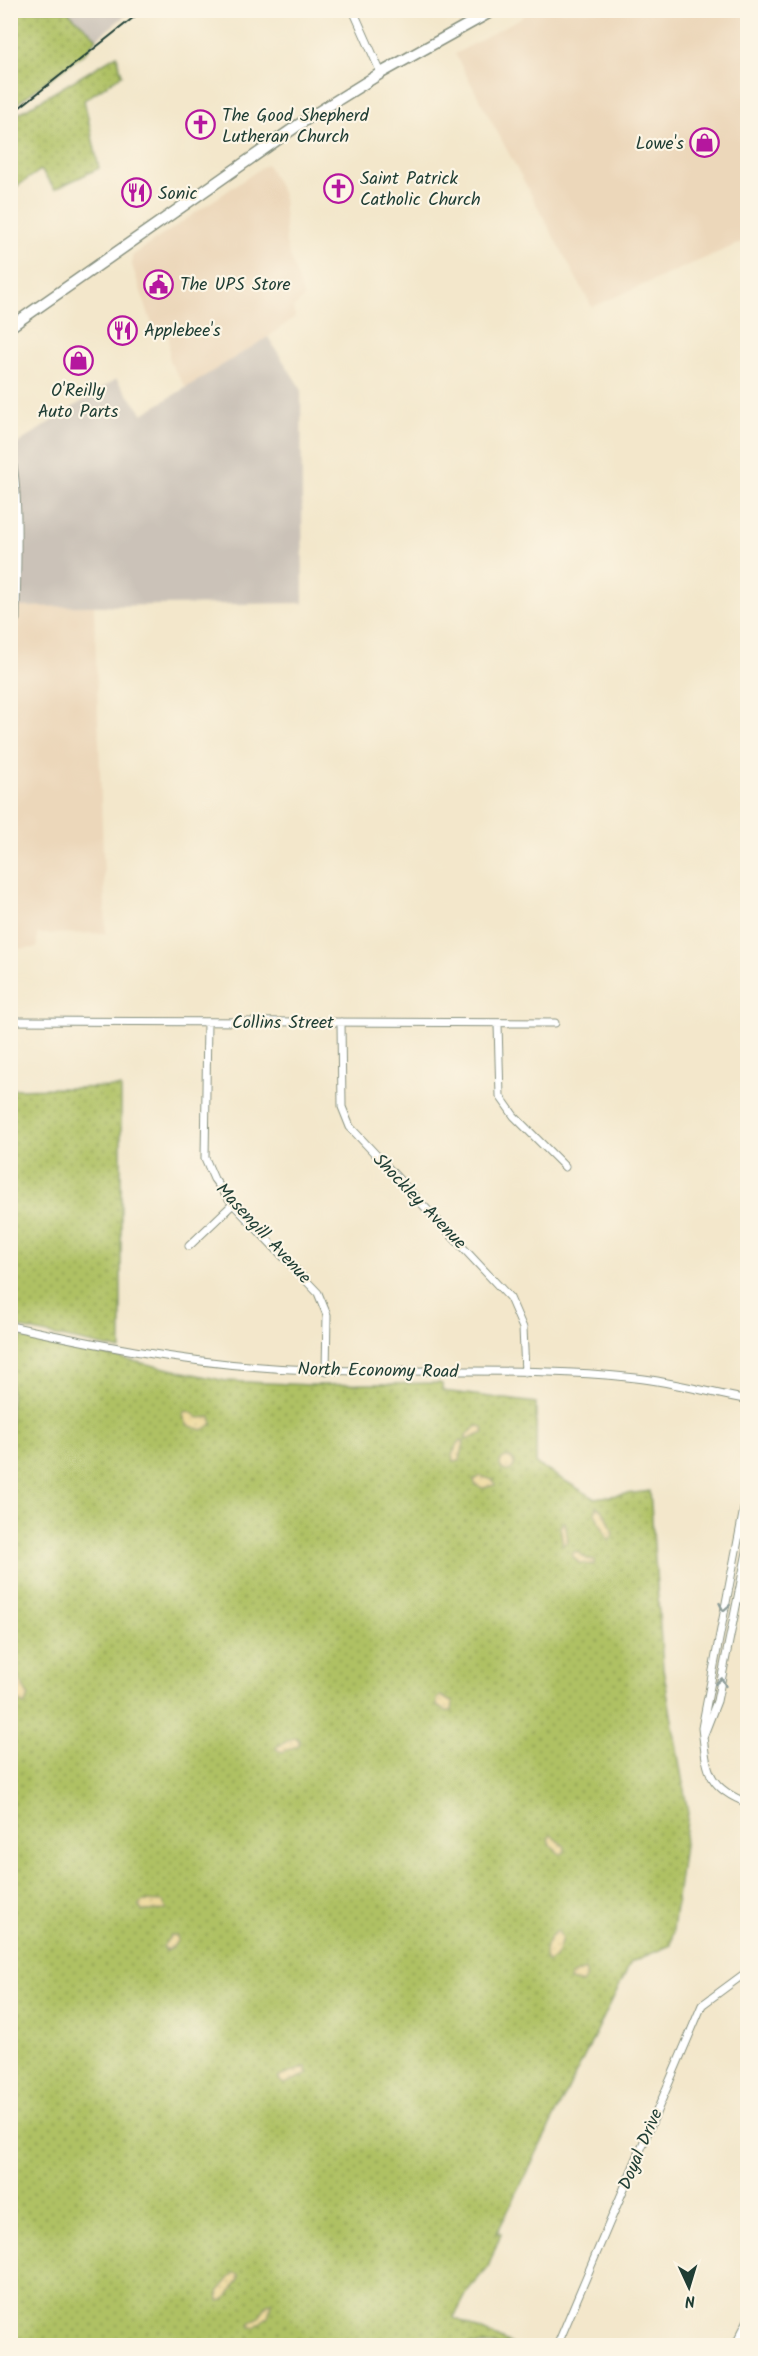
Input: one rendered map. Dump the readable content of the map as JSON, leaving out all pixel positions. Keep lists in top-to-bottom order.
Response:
{
  "streets": {
    "street": [
      "Collins Street",
      "Shockley Avenue",
      "Masengill Avenue",
      "North Economy Road",
      "Doyal Drive"
    ]
  },
  "crossings": [
    ["Collins Street", "Shockley Avenue"],
    ["Collins Street", "Masengill Avenue"],
    ["Shockley Avenue", "North Economy Road"],
    ["Masengill Avenue", "North Economy Road"]
  ],
  "places": {
    "church": ["The Good Shepherd Lutheran Church", "Saint Patrick Catholic Church"],
    "shop": ["Lowe's", "O'Reilly Auto Parts"],
    "restaurant": ["Sonic", "Applebee's"],
    "public building": ["The UPS Store"]
  },
  "north": "bottom"
}
